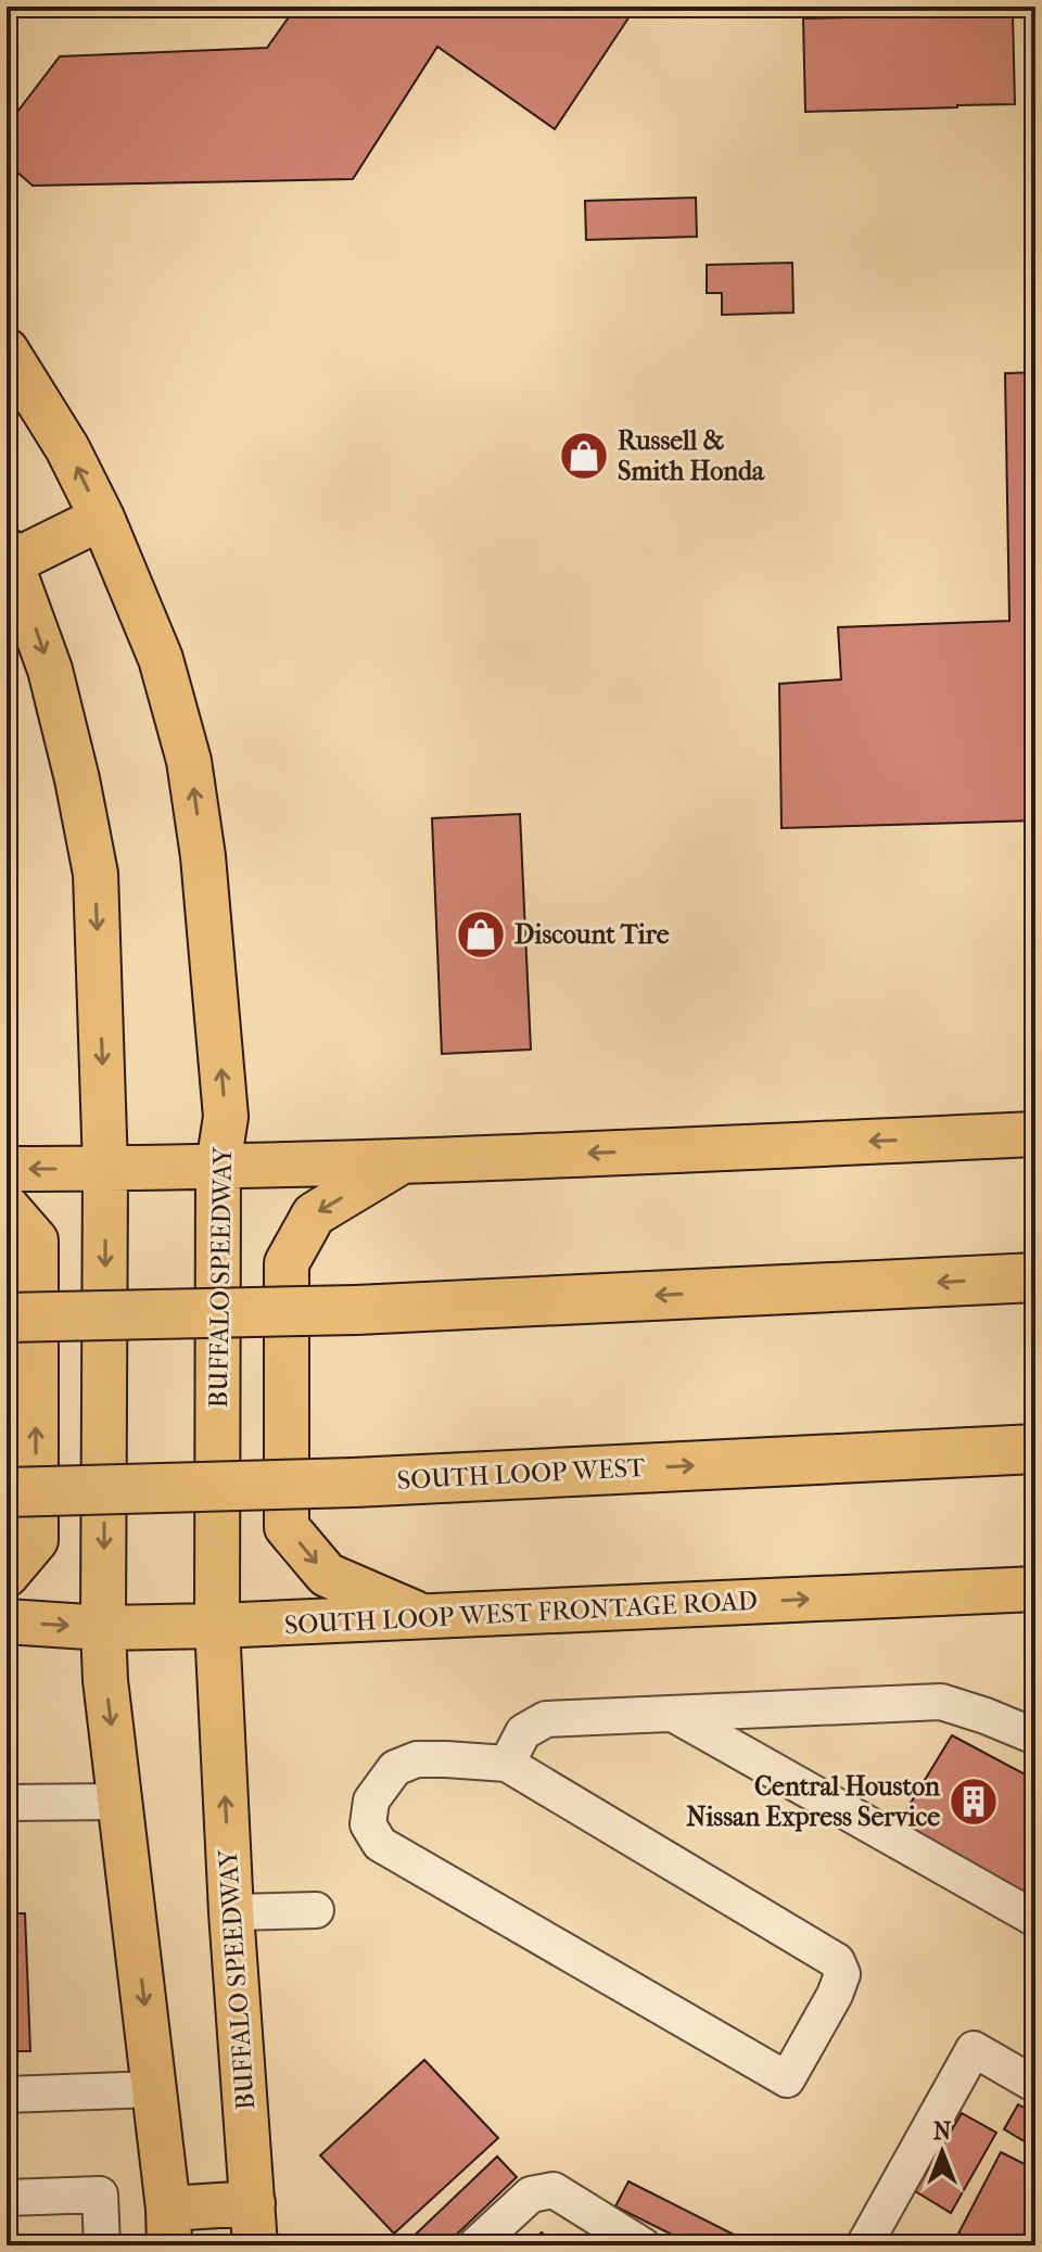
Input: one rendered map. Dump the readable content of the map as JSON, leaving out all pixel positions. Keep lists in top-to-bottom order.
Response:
{
  "streets": {
    "highway": ["SOUTH LOOP WEST"],
    "main road": ["BUFFALO SPEEDWAY", "SOUTH LOOP WEST FRONTAGE ROAD"]
  },
  "crossings": [
    ["BUFFALO SPEEDWAY", "SOUTH LOOP WEST FRONTAGE ROAD"]
  ],
  "one_way": ["SOUTH LOOP WEST FRONTAGE ROAD"],
  "places": {
    "shop": ["Russell & Smith Honda", "Discount Tire"],
    "building": ["Central Houston Nissan Express Service"]
  },
  "north": "top"
}
